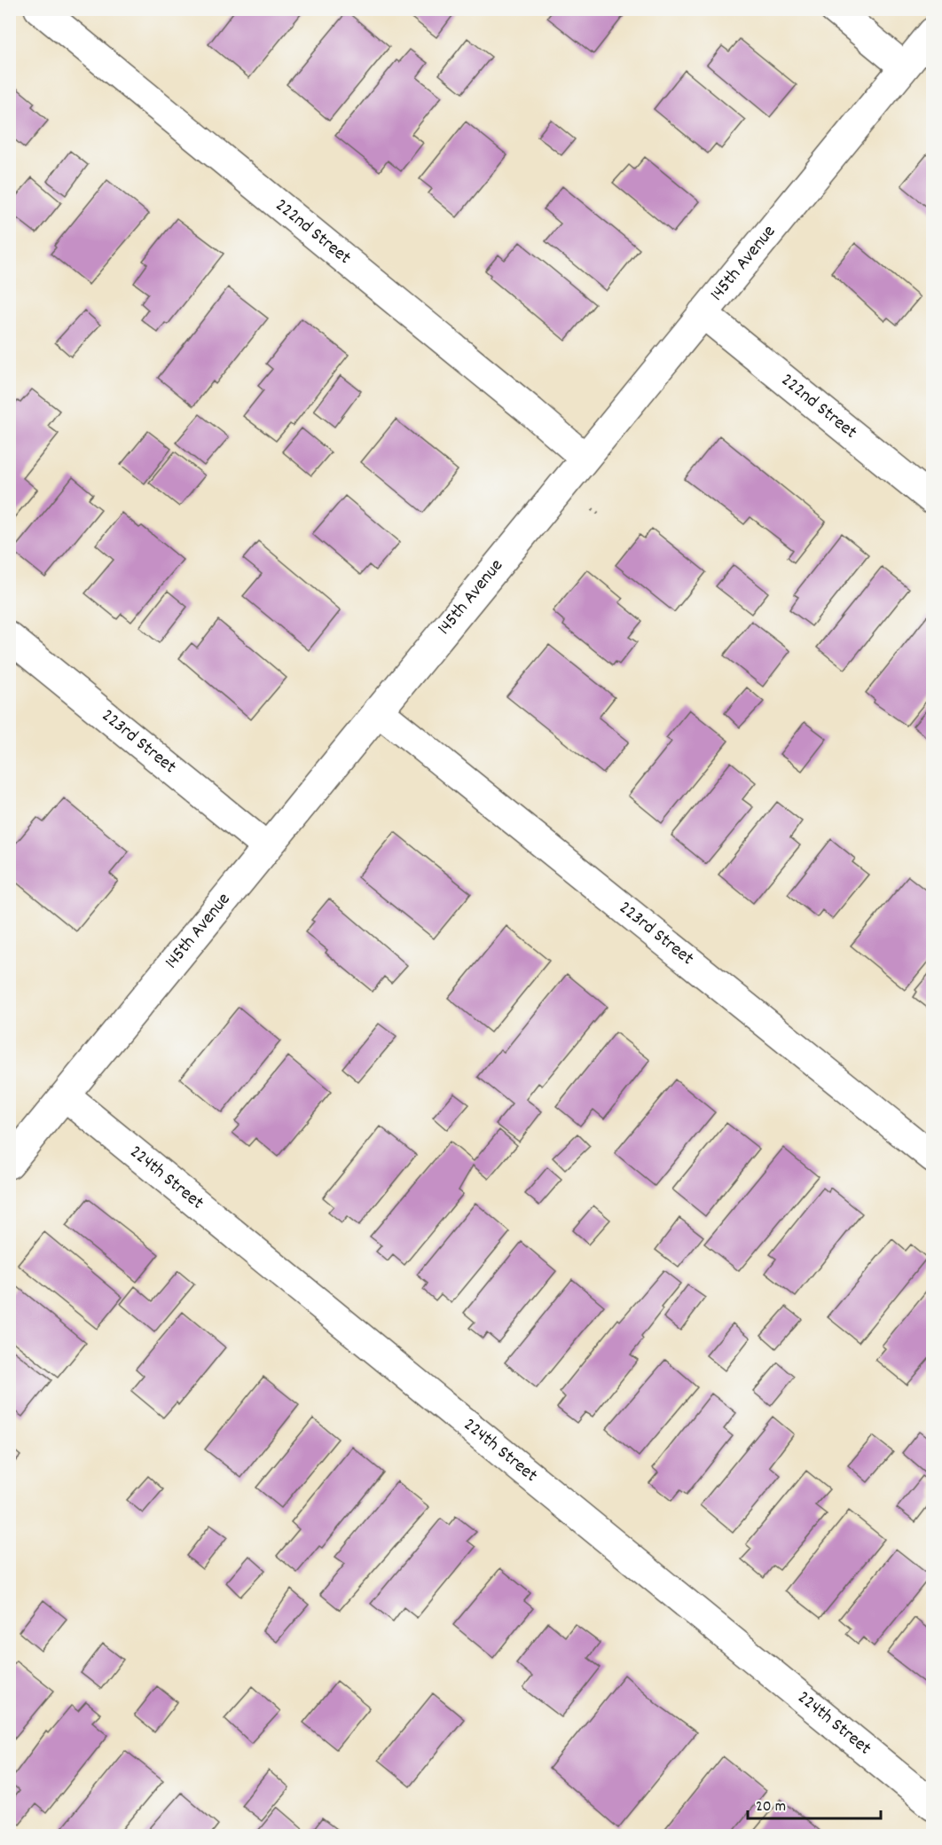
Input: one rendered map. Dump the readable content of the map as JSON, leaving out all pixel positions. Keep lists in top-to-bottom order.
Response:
{
  "streets": {
    "street": [
      "222nd Street",
      "145th Avenue",
      "223rd Street",
      "224th Street"
    ]
  },
  "crossings": [
    ["222nd Street", "145th Avenue"],
    ["145th Avenue", "223rd Street"],
    ["145th Avenue", "224th Street"]
  ],
  "scale_bar": "20 m"
}
